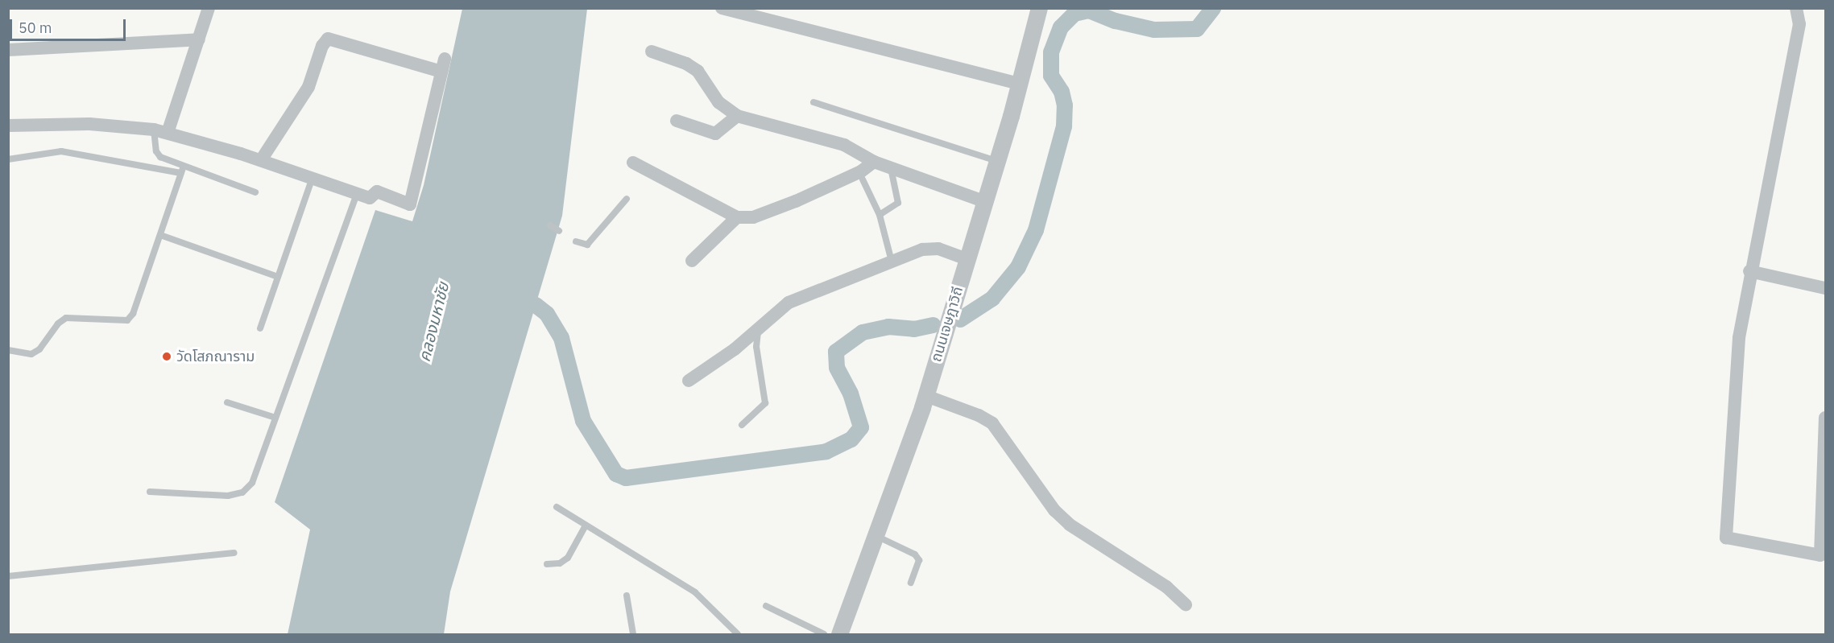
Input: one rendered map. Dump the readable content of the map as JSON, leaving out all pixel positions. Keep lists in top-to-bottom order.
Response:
{
  "streets": {
    "street": ["ถนนเจษฎาวิถี"]
  },
  "water": ["คลองมหาชัย"],
  "places": ["วัดโสภณาราม"],
  "scale_bar": "50 m"
}
